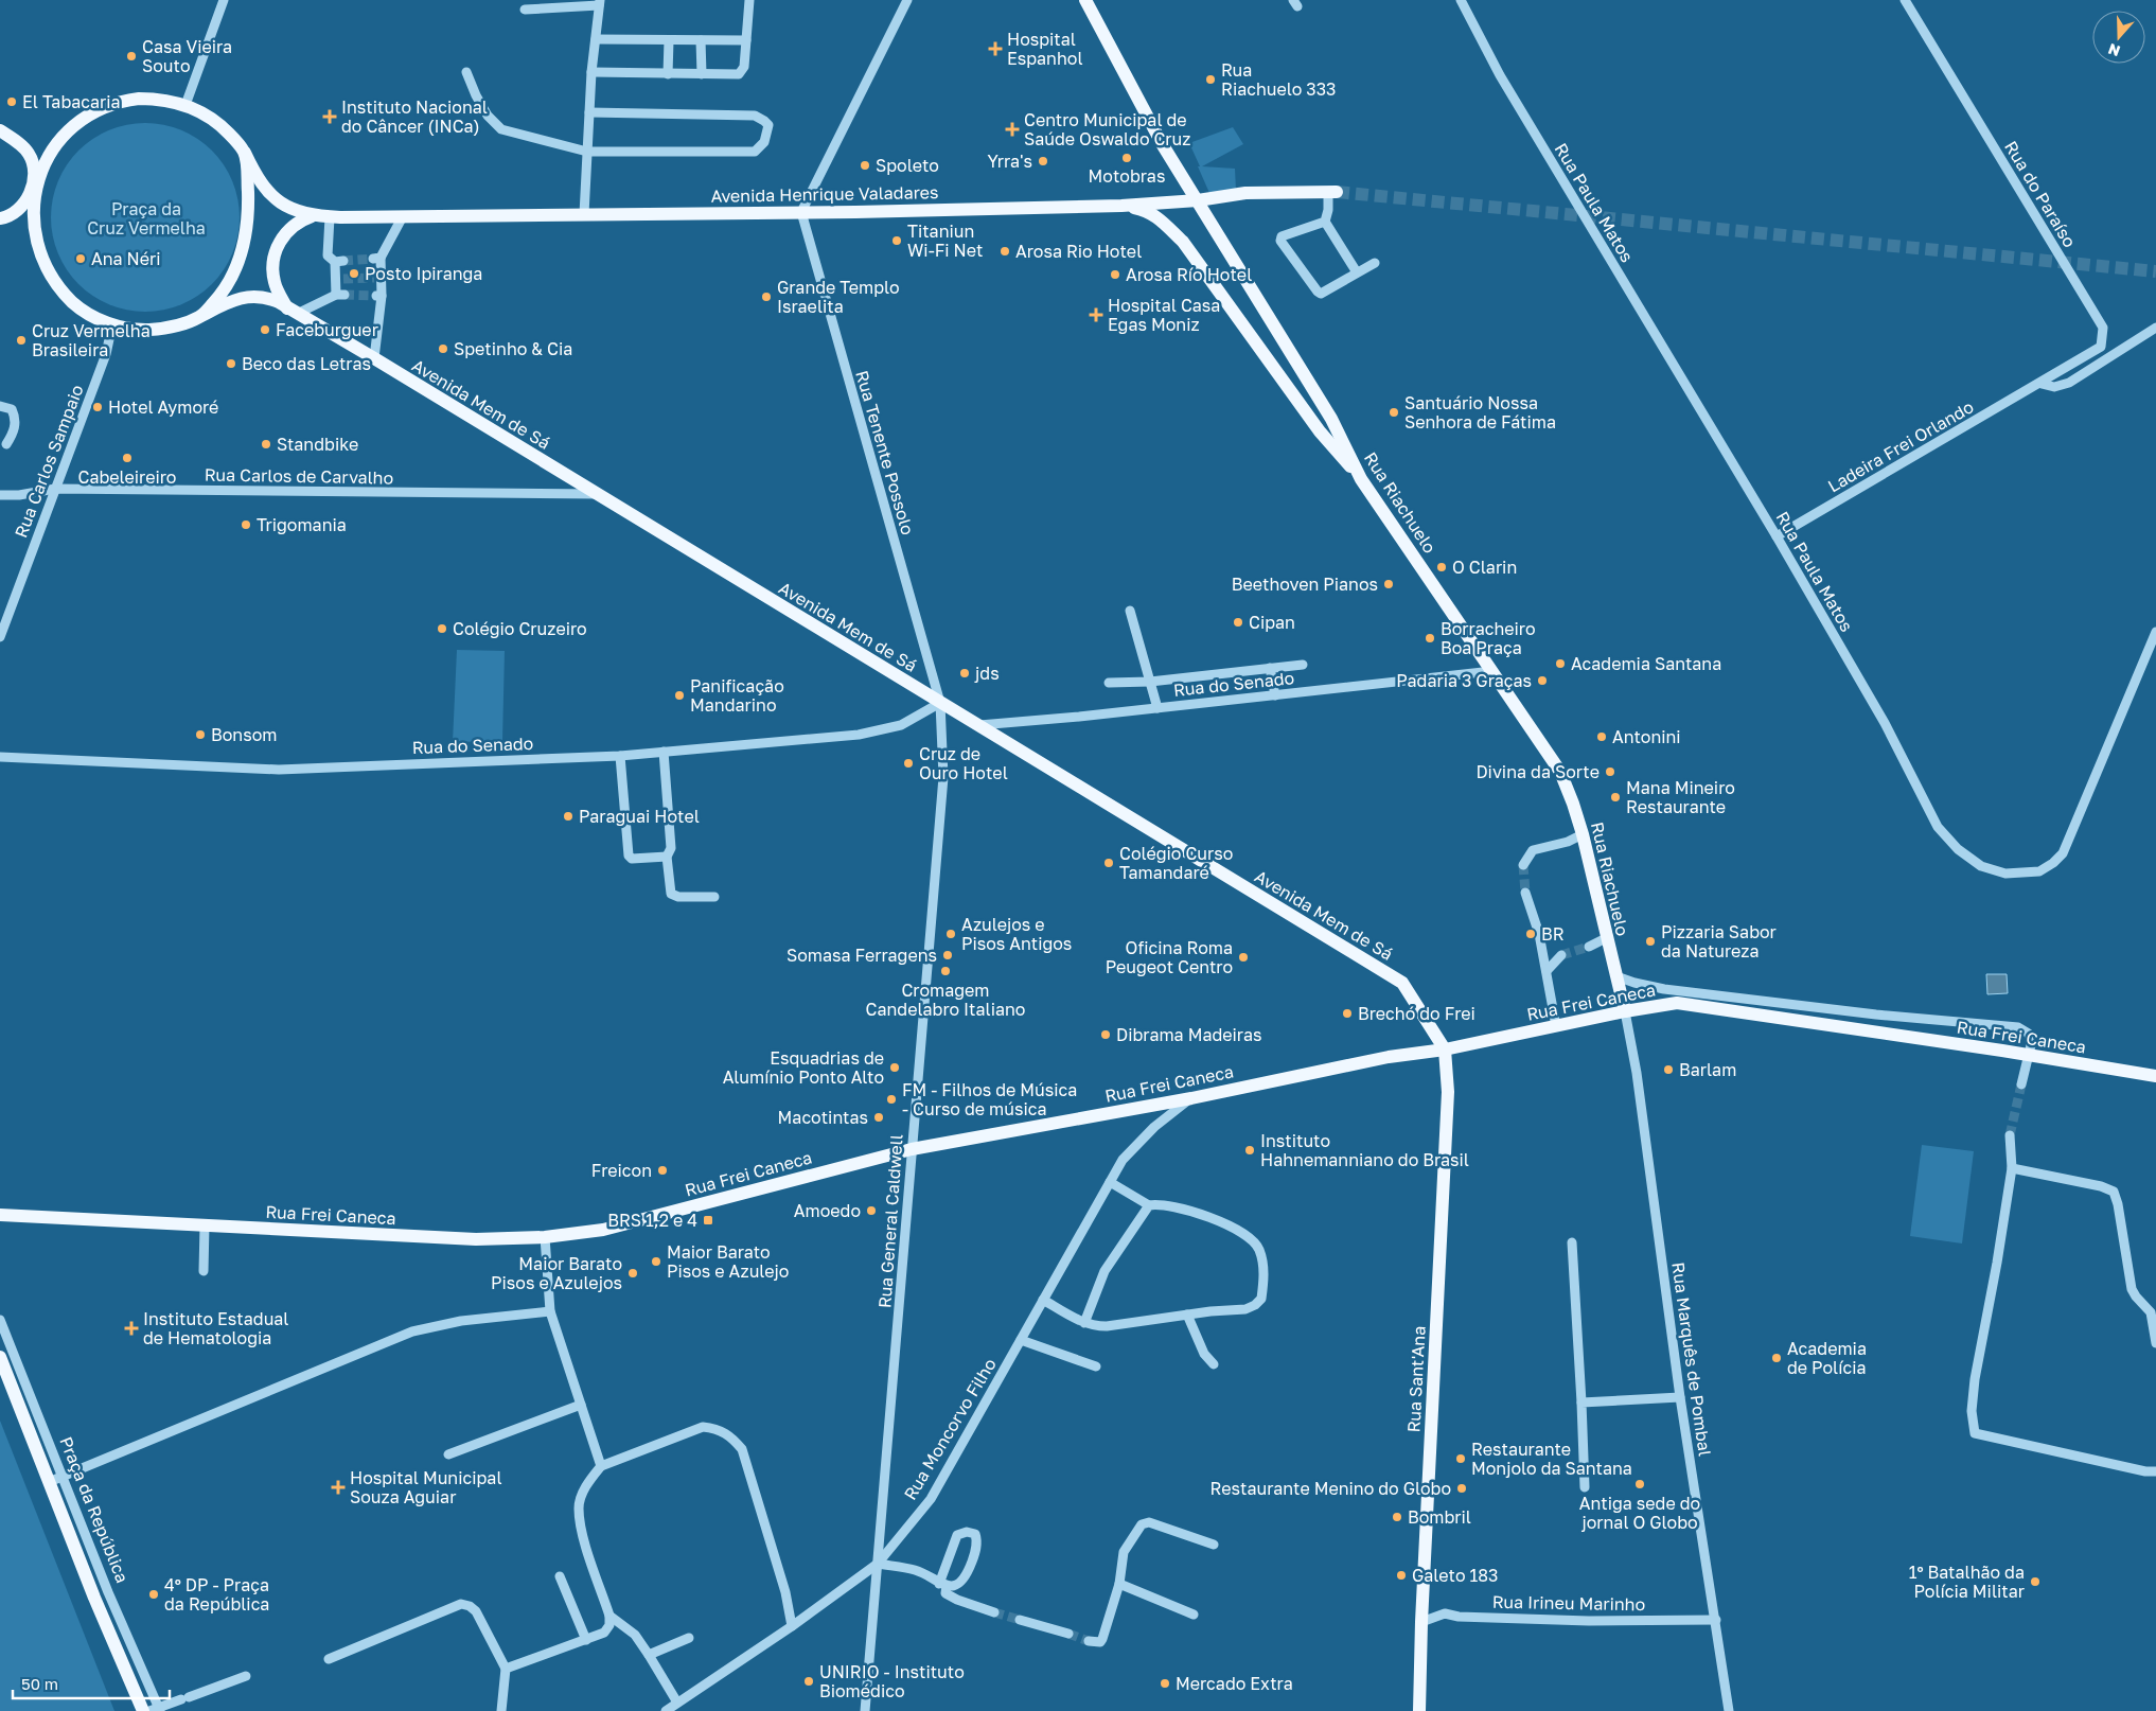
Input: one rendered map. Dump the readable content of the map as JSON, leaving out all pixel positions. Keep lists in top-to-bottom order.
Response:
{
  "streets": {
    "main road": [
      "Avenida Henrique Valadares",
      "Avenida Mem de Sá",
      "Rua Riachuelo",
      "Rua Frei Caneca",
      "Rua Sant'Ana",
      "Praça da República"
    ],
    "street": [
      "Rua do Paraíso",
      "Rua Paula Matos",
      "Ladeira Frei Orlando",
      "Rua Tenente Possolo",
      "Rua Carlos Sampaio",
      "Rua Carlos de Carvalho",
      "Rua do Senado",
      "Rua General Caldwell",
      "Rua Marquês de Pombal",
      "Rua Moncorvo Filho",
      "Rua Irineu Marinho"
    ]
  },
  "crossings": [
    ["Avenida Henrique Valadares", "Rua Tenente Possolo"],
    ["Avenida Henrique Valadares", "Rua Riachuelo"],
    ["Rua do Paraíso", "Ladeira Frei Orlando"],
    ["Rua Paula Matos", "Ladeira Frei Orlando"],
    ["Avenida Mem de Sá", "Rua Tenente Possolo"],
    ["Avenida Mem de Sá", "Rua Carlos de Carvalho"],
    ["Avenida Mem de Sá", "Rua do Senado"],
    ["Avenida Mem de Sá", "Rua Frei Caneca"],
    ["Avenida Mem de Sá", "Rua General Caldwell"],
    ["Avenida Mem de Sá", "Rua Sant'Ana"],
    ["Rua Tenente Possolo", "Rua do Senado"],
    ["Rua Tenente Possolo", "Rua General Caldwell"],
    ["Rua Carlos Sampaio", "Rua Carlos de Carvalho"],
    ["Rua Riachuelo", "Rua do Senado"],
    ["Rua Riachuelo", "Rua Frei Caneca"],
    ["Rua Riachuelo", "Rua Marquês de Pombal"],
    ["Rua do Senado", "Rua General Caldwell"],
    ["Rua Frei Caneca", "Rua General Caldwell"],
    ["Rua Frei Caneca", "Rua Marquês de Pombal"],
    ["Rua Frei Caneca", "Rua Sant'Ana"],
    ["Rua Frei Caneca", "Rua Moncorvo Filho"],
    ["Rua General Caldwell", "Rua Moncorvo Filho"],
    ["Rua Marquês de Pombal", "Rua Irineu Marinho"],
    ["Rua Sant'Ana", "Rua Irineu Marinho"]
  ],
  "parks": ["Praça da Cruz Vermelha"],
  "places": {
    "health": [
      "Hospital Espanhol",
      "Instituto Nacional do Câncer (INCa)",
      "Centro Municipal de Saúde Oswaldo Cruz",
      "Hospital Casa Egas Moniz",
      "Instituto Estadual de Hematologia",
      "Hospital Municipal Souza Aguiar"
    ],
    "other": [
      "Casa Vieira Souto",
      "Rua Riachuelo 333",
      "El Tabacaria",
      "Motobras",
      "Yrra's",
      "Spoleto",
      "Titaniun Wi-Fi Net",
      "Arosa Rio Hotel",
      "Ana Néri",
      "Posto Ipiranga",
      "Arosa Río Hotel",
      "Grande Templo Israelita",
      "Faceburguer",
      "Cruz Vermelha Brasileira",
      "Spetinho & Cia",
      "Beco das Letras",
      "Hotel Aymoré",
      "Santuário Nossa Senhora de Fátima",
      "Standbike",
      "Cabeleireiro",
      "Trigomania",
      "O Clarin",
      "Beethoven Pianos",
      "Cipan",
      "Colégio Cruzeiro",
      "Borracheiro Boa Praça",
      "Academia Santana",
      "jds",
      "Padaria 3 Graças",
      "Panificação Mandarino",
      "Bonsom",
      "Antonini",
      "Cruz de Ouro Hotel",
      "Divina da Sorte",
      "Mana Mineiro Restaurante",
      "Paraguai Hotel",
      "Colégio Curso Tamandaré",
      "Azulejos e Pisos Antigos",
      "BR",
      "Pizzaria Sabor da Natureza",
      "Somasa Ferragens",
      "Oficina Roma Peugeot Centro",
      "Cromagem Candelabro Italiano",
      "Brechó do Frei",
      "Dibrama Madeiras",
      "Esquadrias de Alumínio Ponto Alto",
      "Barlam",
      "FM - Filhos de Música - Curso de música",
      "Macotintas",
      "Instituto Hahnemanniano do Brasil",
      "Freicon",
      "Amoedo",
      "Maior Barato Pisos e Azulejo",
      "Maior Barato Pisos e Azulejos",
      "Academia de Polícia",
      "Restaurante Monjolo da Santana",
      "Antiga sede do jornal O Globo",
      "Restaurante Menino do Globo",
      "Bombril",
      "Galeto 183",
      "1º Batalhão da Polícia Militar",
      "4º DP - Praça da República",
      "UNIRIO - Instituto Biomédico",
      "Mercado Extra"
    ],
    "transit": ["BRS 1,2 e 4"]
  },
  "scale_bar": "50 m",
  "north": "bottom"
}
